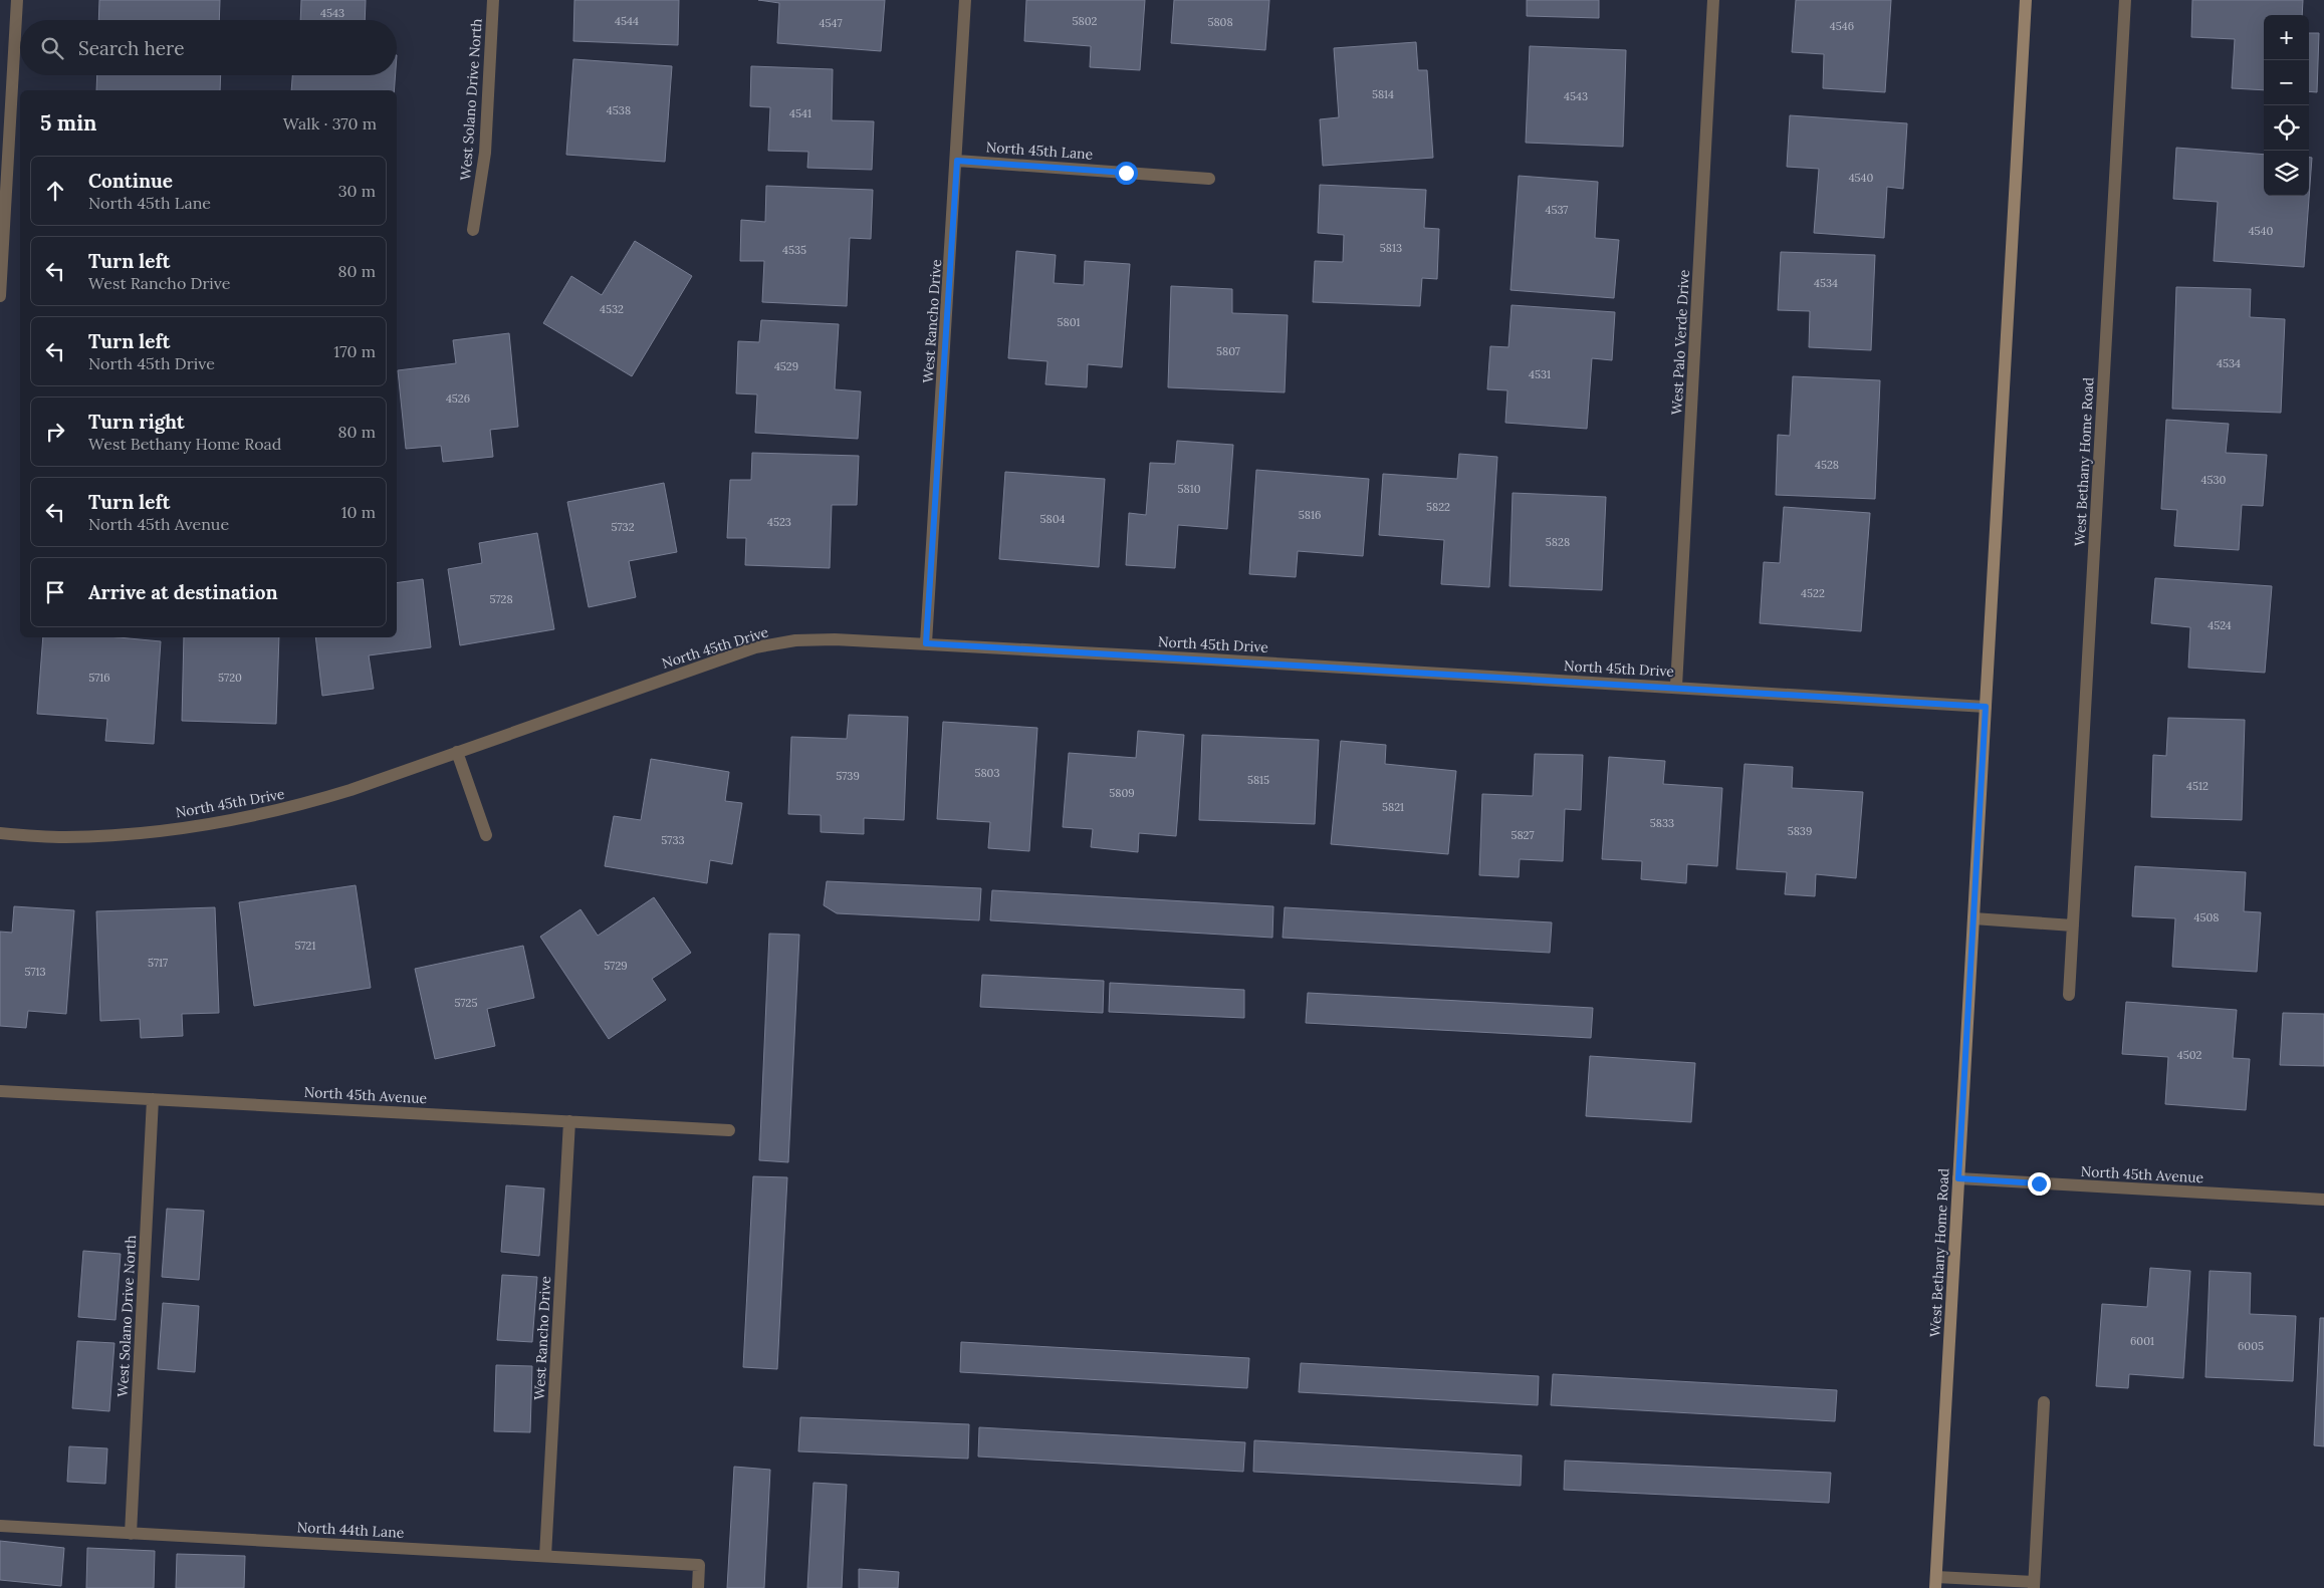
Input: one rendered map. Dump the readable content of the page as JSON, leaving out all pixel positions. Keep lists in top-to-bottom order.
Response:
{
  "streets": {
    "main road": ["West Bethany Home Road"],
    "street": [
      "West Solano Drive North",
      "North 45th Lane",
      "West Rancho Drive",
      "West Palo Verde Drive",
      "North 45th Drive",
      "North 45th Avenue",
      "North 44th Lane"
    ]
  },
  "crossings": [
    ["West Solano Drive North", "North 45th Avenue"],
    ["West Solano Drive North", "North 44th Lane"],
    ["North 45th Lane", "West Rancho Drive"],
    ["West Rancho Drive", "North 45th Drive"],
    ["West Rancho Drive", "North 45th Avenue"],
    ["West Rancho Drive", "North 44th Lane"],
    ["West Palo Verde Drive", "North 45th Drive"],
    ["West Bethany Home Road", "North 45th Drive"],
    ["West Bethany Home Road", "North 45th Avenue"]
  ],
  "house_numbers": [
    "4543",
    "4544",
    "5802",
    "5808",
    "4547",
    "4546",
    "5814",
    "4543",
    "4538",
    "4541",
    "4540",
    "4537",
    "4540",
    "5813",
    "4535",
    "4534",
    "4532",
    "5801",
    "5807",
    "4534",
    "4529",
    "4531",
    "4526",
    "4528",
    "4530",
    "5810",
    "5822",
    "5816",
    "5804",
    "4523",
    "5732",
    "5828",
    "4522",
    "5728",
    "4524",
    "5716",
    "5720",
    "5803",
    "5739",
    "5815",
    "4512",
    "5809",
    "5821",
    "5833",
    "5839",
    "5827",
    "5733",
    "4508",
    "5721",
    "5717",
    "5729",
    "5713",
    "5725",
    "4502",
    "6001",
    "6005"
  ],
  "page": {
    "map_buttons": ["+", "−"],
    "search": "Search here",
    "heading": ["5 min", "Walk · 370 m"],
    "list": [
      ["Continue", "North 45th Lane", "30 m"],
      ["Turn left", "West Rancho Drive", "80 m"],
      ["Turn left", "North 45th Drive", "170 m"],
      ["Turn right", "West Bethany Home Road", "80 m"],
      ["Turn left", "North 45th Avenue", "10 m"],
      "Arrive at destination"
    ]
  }
}
